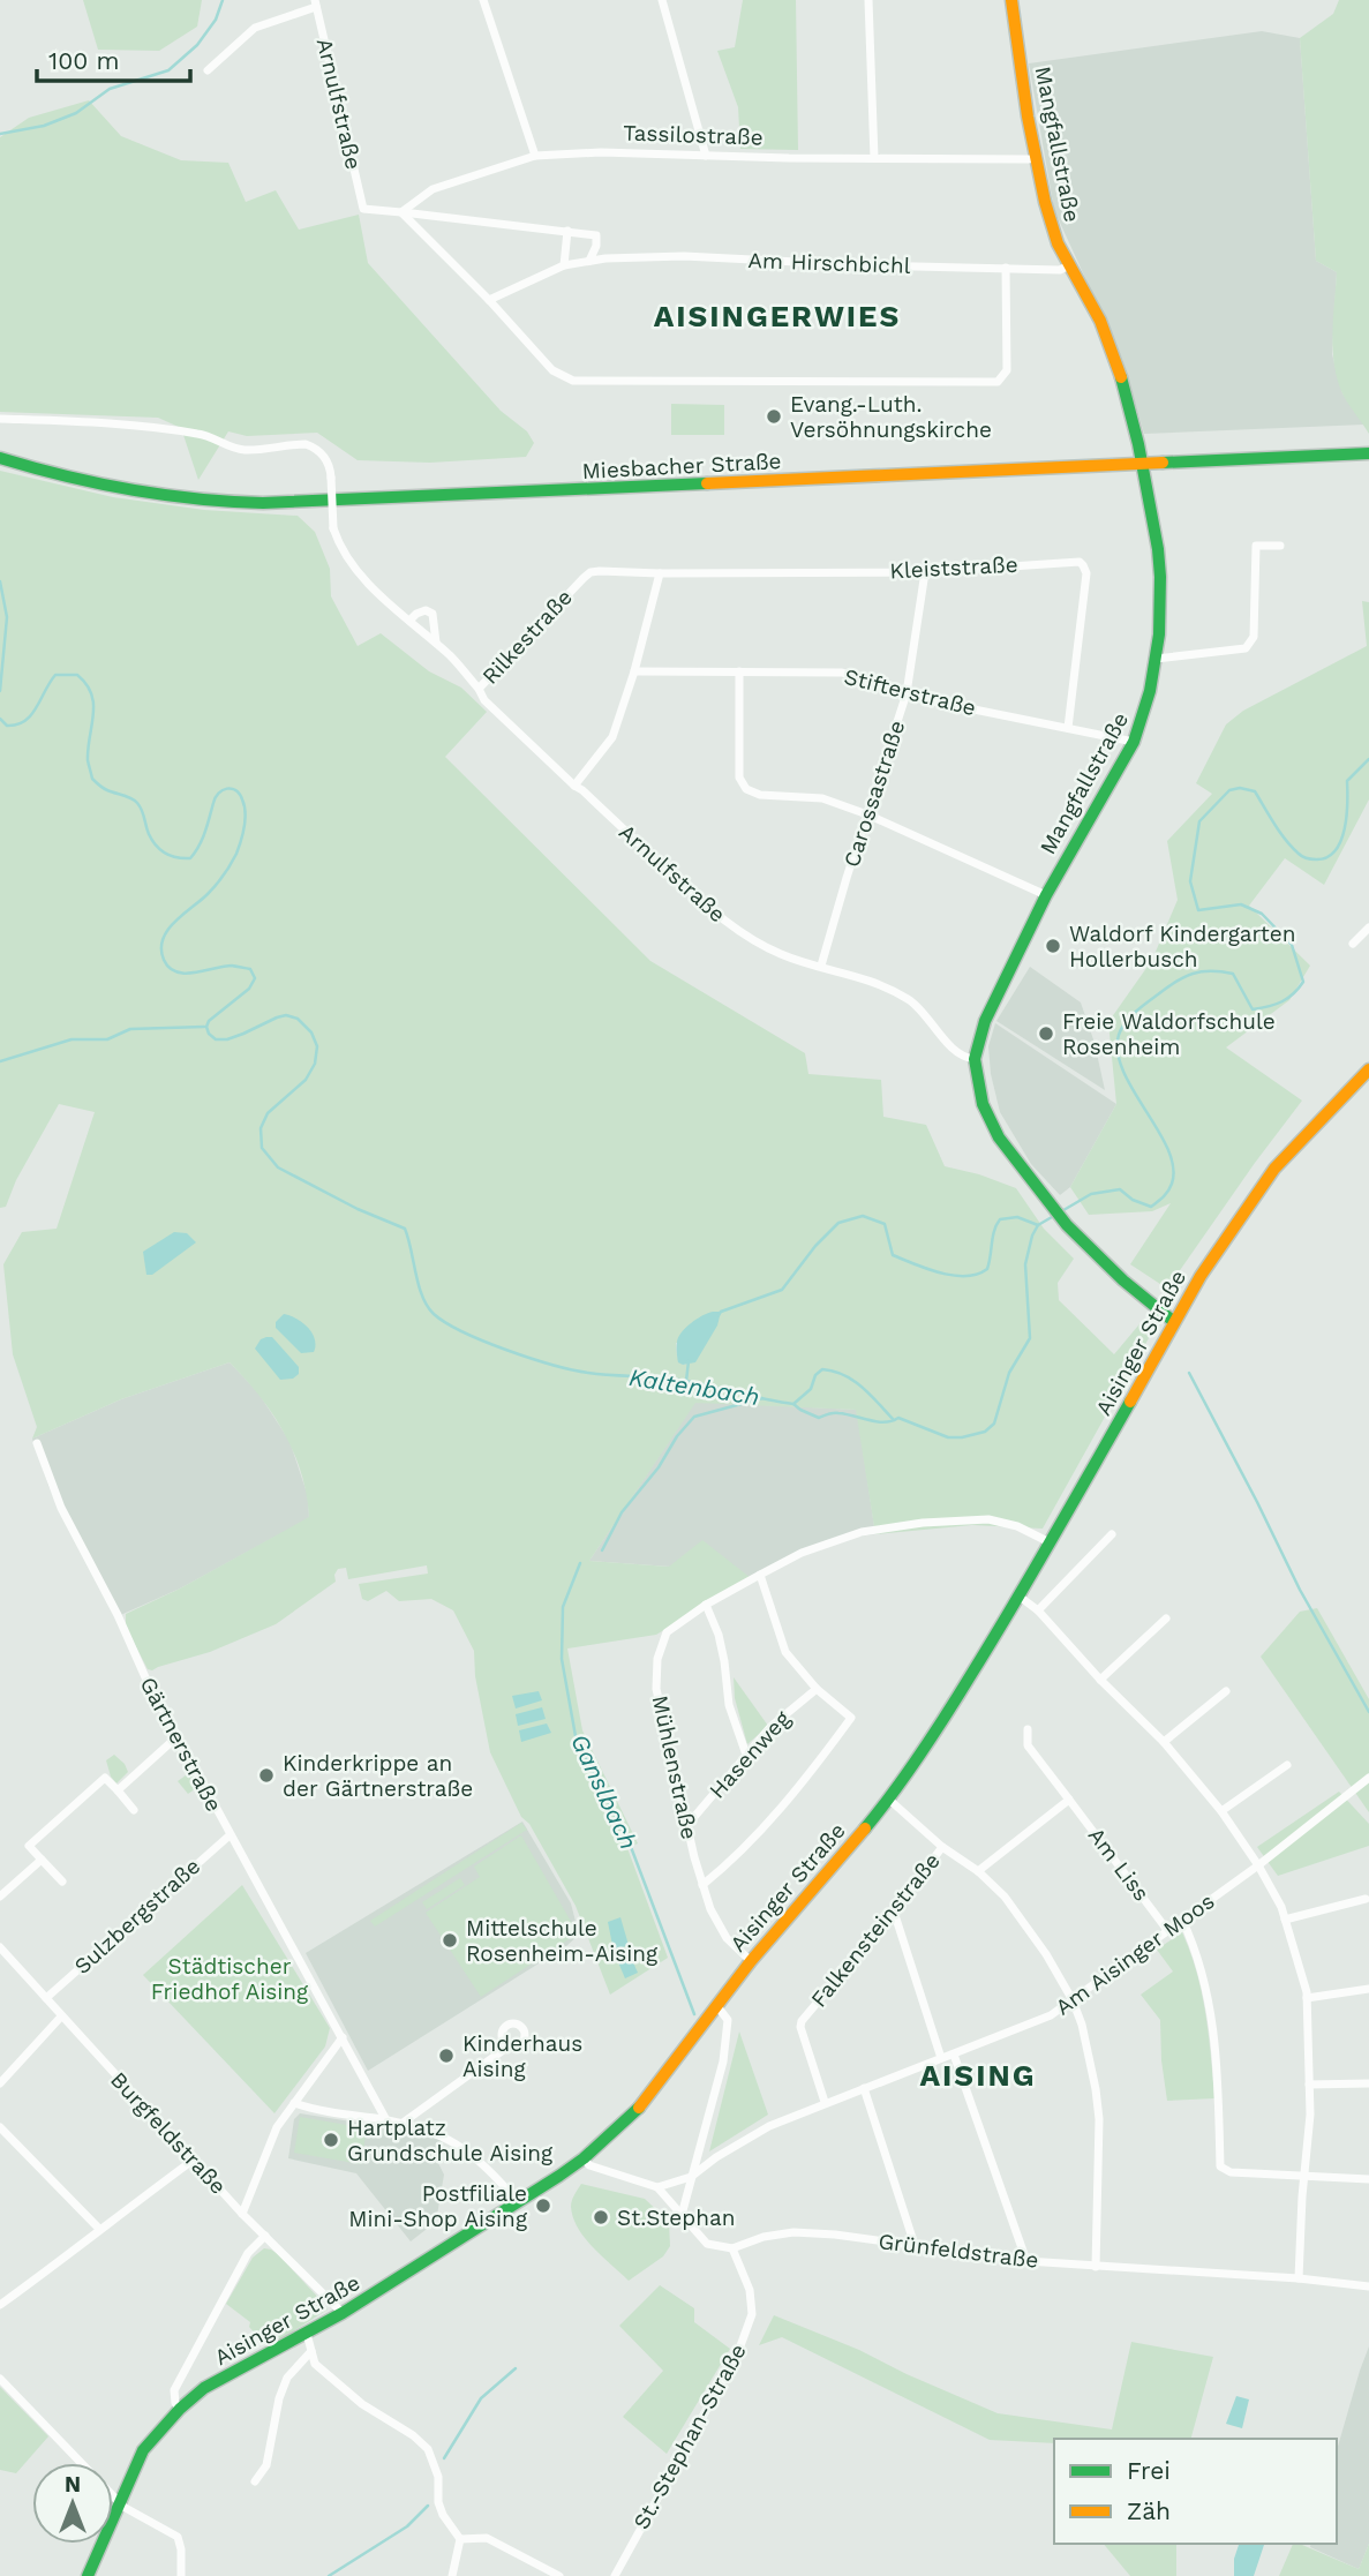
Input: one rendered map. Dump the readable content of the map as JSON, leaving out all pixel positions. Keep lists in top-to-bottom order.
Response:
{
  "streets": {
    "main road": ["Mangfallstraße", "Miesbacher Straße", "Aisinger Straße"],
    "street": [
      "Arnulfstraße",
      "Tassilostraße",
      "Am Hirschbichl",
      "Kleiststraße",
      "Rilkestraße",
      "Stifterstraße",
      "Carossastraße",
      "Gärtnerstraße",
      "Hasenweg",
      "Mühlenstraße",
      "Am Liss",
      "Sulzbergstraße",
      "Falkensteinstraße",
      "Am Aisinger Moos",
      "Burgfeldstraße",
      "Grünfeldstraße",
      "St.-Stephan-Straße"
    ]
  },
  "crossings": [
    ["Arnulfstraße", "Tassilostraße"],
    ["Arnulfstraße", "Mangfallstraße"],
    ["Arnulfstraße", "Rilkestraße"],
    ["Arnulfstraße", "Carossastraße"],
    ["Tassilostraße", "Mangfallstraße"],
    ["Mangfallstraße", "Am Hirschbichl"],
    ["Mangfallstraße", "Miesbacher Straße"],
    ["Mangfallstraße", "Stifterstraße"],
    ["Mangfallstraße", "Aisinger Straße"],
    ["Kleiststraße", "Rilkestraße"],
    ["Kleiststraße", "Stifterstraße"],
    ["Kleiststraße", "Carossastraße"],
    ["Stifterstraße", "Carossastraße"],
    ["Aisinger Straße", "Mühlenstraße"],
    ["Aisinger Straße", "Burgfeldstraße"],
    ["Gärtnerstraße", "Sulzbergstraße"],
    ["Hasenweg", "Mühlenstraße"],
    ["Am Liss", "Am Aisinger Moos"],
    ["Sulzbergstraße", "Burgfeldstraße"],
    ["Falkensteinstraße", "Am Aisinger Moos"],
    ["Grünfeldstraße", "St.-Stephan-Straße"]
  ],
  "districts": ["AISINGERWIES", "AISING"],
  "water": ["Kaltenbach", "Ganslbach"],
  "parks": ["Städtischer Friedhof Aising"],
  "places": [
    "Evang.-Luth. Versöhnungskirche",
    "Waldorf Kindergarten Hollerbusch",
    "Freie Waldorfschule Rosenheim",
    "Kinderkrippe an der Gärtnerstraße",
    "Mittelschule Rosenheim-Aising",
    "Kinderhaus Aising",
    "Hartplatz Grundschule Aising",
    "Postfiliale Mini-Shop Aising",
    "St.Stephan"
  ],
  "legend": ["Frei", "Zäh"],
  "scale_bar": "100 m",
  "north": "top"
}
